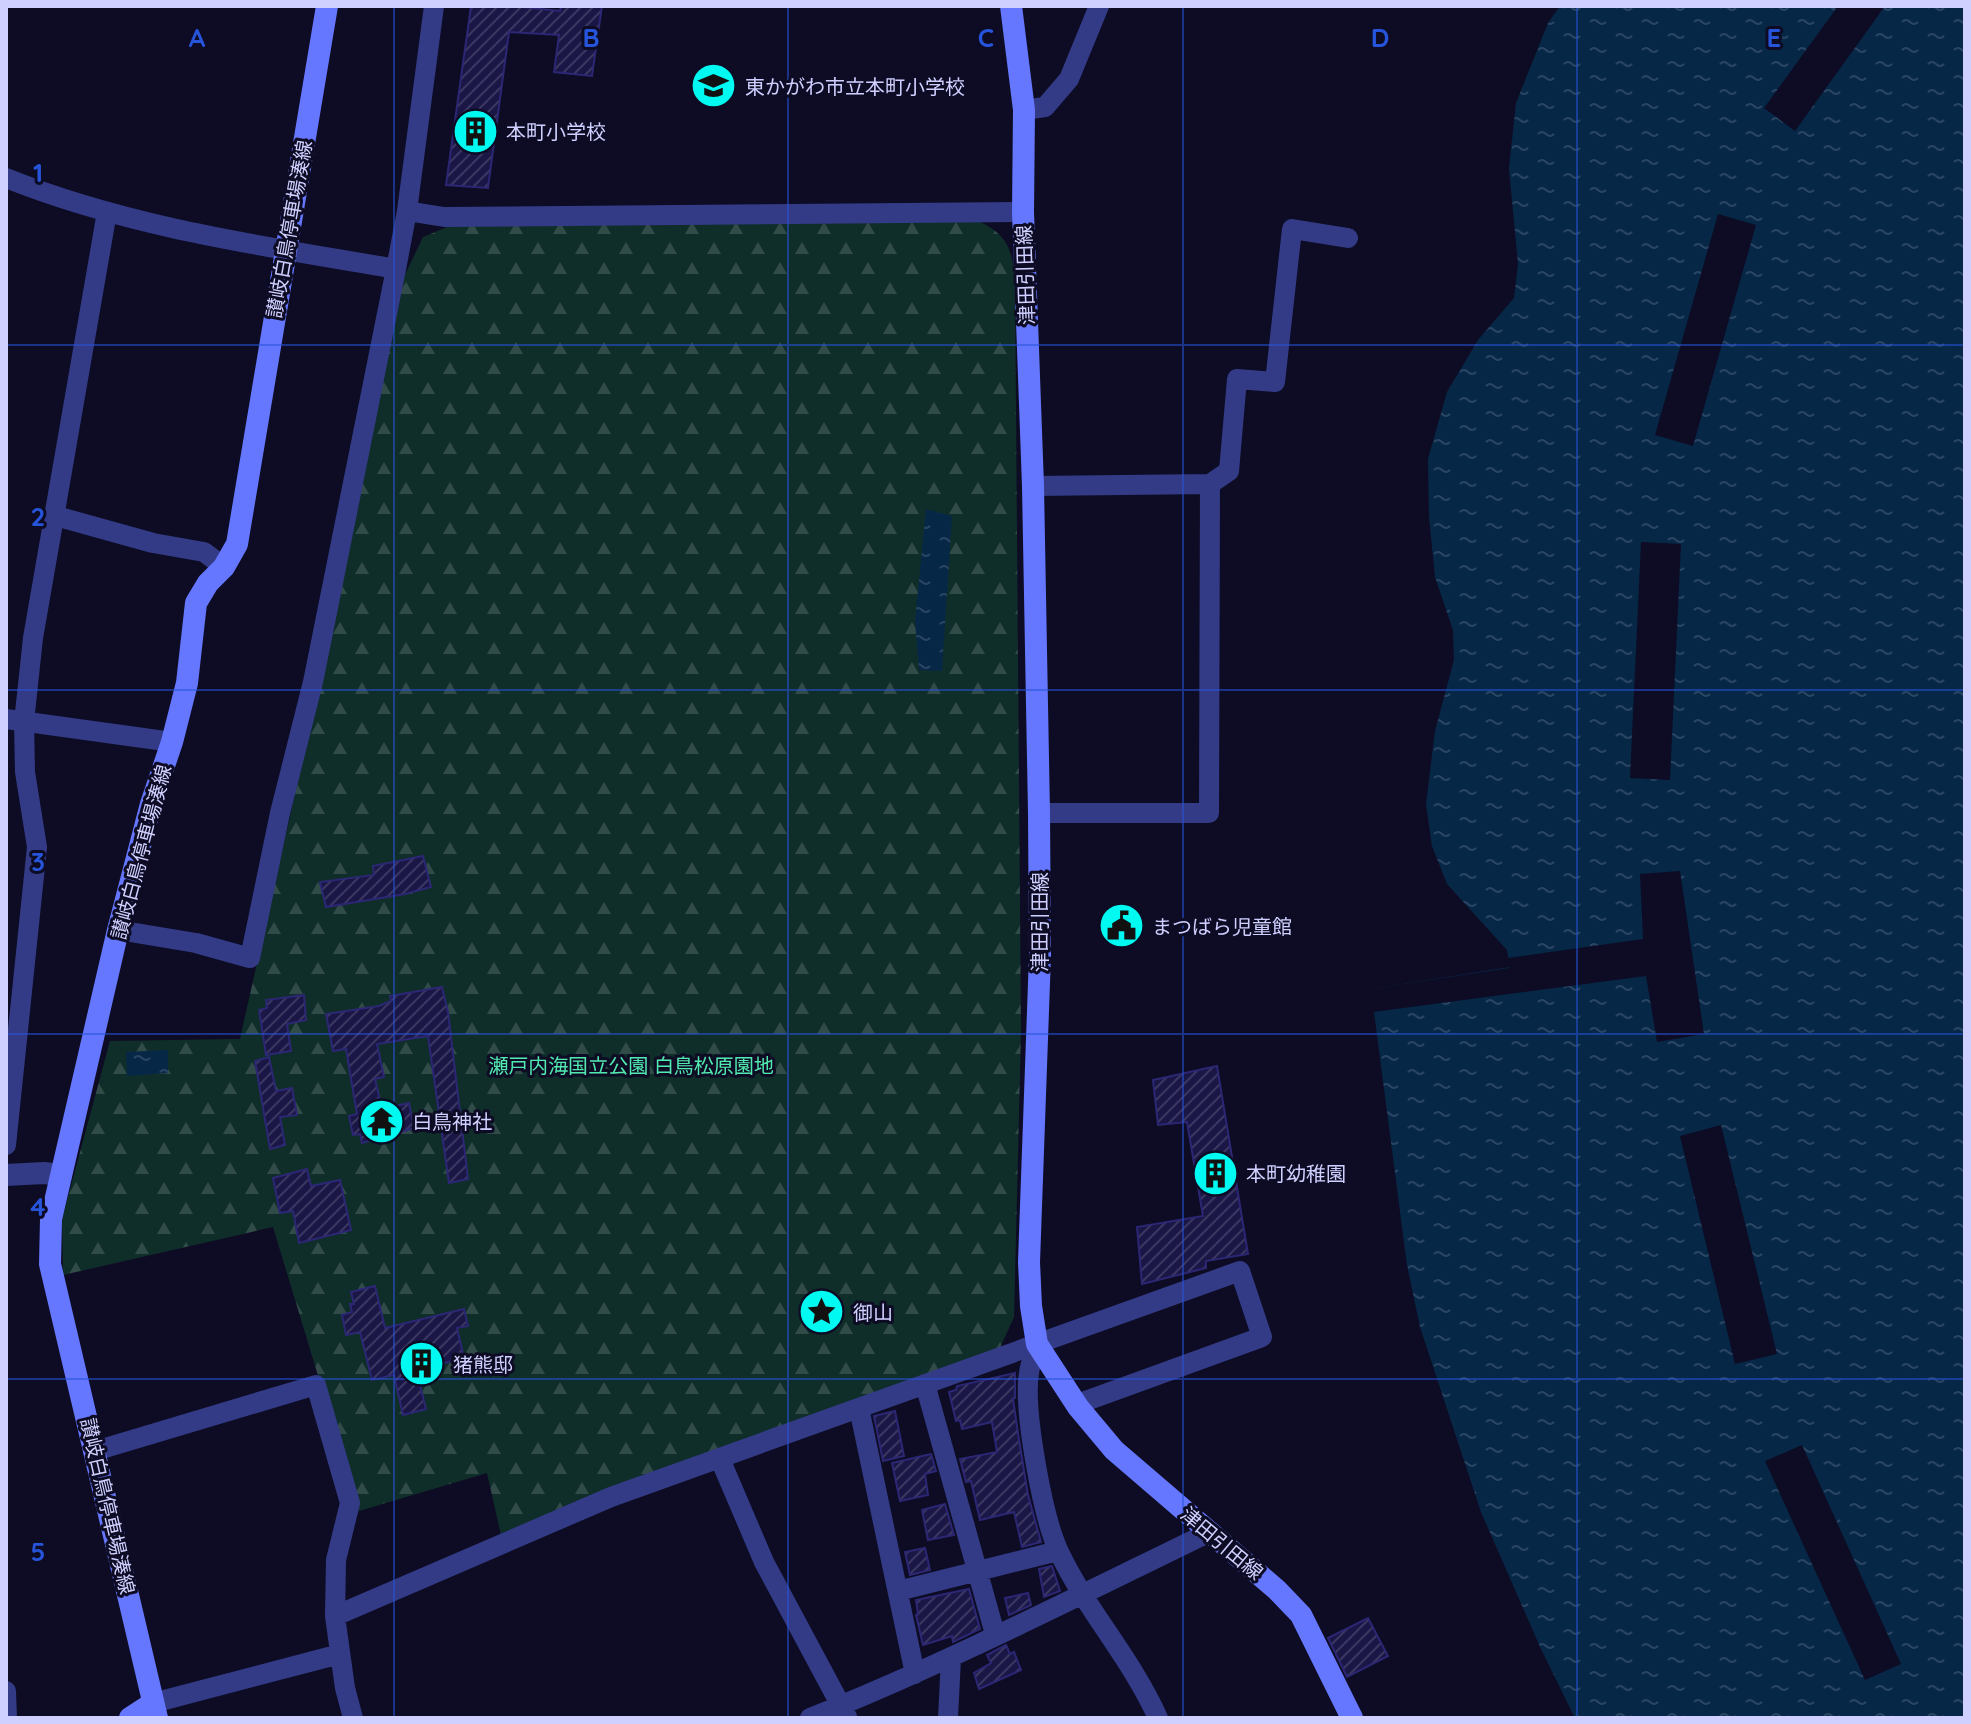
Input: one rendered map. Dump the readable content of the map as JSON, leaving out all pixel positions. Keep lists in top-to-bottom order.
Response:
{
  "streets": {
    "main road": ["讃岐白鳥停車場湊線", "津田引田線"]
  },
  "parks": ["瀬戸内海国立公園 白鳥松原園地"],
  "places": {
    "school or university": ["東かがわ市立本町小学校"],
    "building": ["本町小学校", "本町幼稚園", "猪熊邸"],
    "public building": ["まつばら児童館"],
    "temple": ["白鳥神社"],
    "place": ["御山"]
  },
  "grid": {
    "columns": [
      "A",
      "B",
      "C",
      "D",
      "E"
    ],
    "rows": [
      "1",
      "2",
      "3",
      "4",
      "5"
    ]
  }
}
